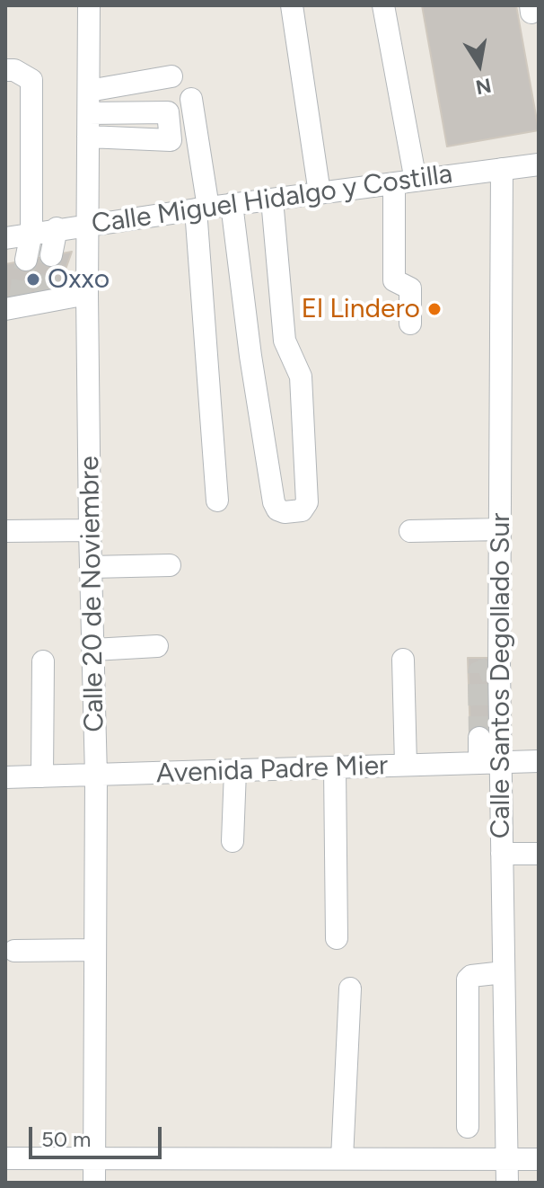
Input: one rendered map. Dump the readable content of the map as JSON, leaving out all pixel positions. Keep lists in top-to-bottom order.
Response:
{
  "streets": {
    "street": [
      "Calle Miguel Hidalgo y Costilla",
      "Calle 20 de Noviembre",
      "Calle Santos Degollado Sur",
      "Avenida Padre Mier"
    ]
  },
  "crossings": [
    ["Calle Miguel Hidalgo y Costilla", "Calle 20 de Noviembre"],
    ["Calle Miguel Hidalgo y Costilla", "Calle Santos Degollado Sur"],
    ["Calle 20 de Noviembre", "Avenida Padre Mier"],
    ["Calle Santos Degollado Sur", "Avenida Padre Mier"]
  ],
  "places": ["Oxxo", "El Lindero"],
  "scale_bar": "50 m",
  "north": "bottom"
}
